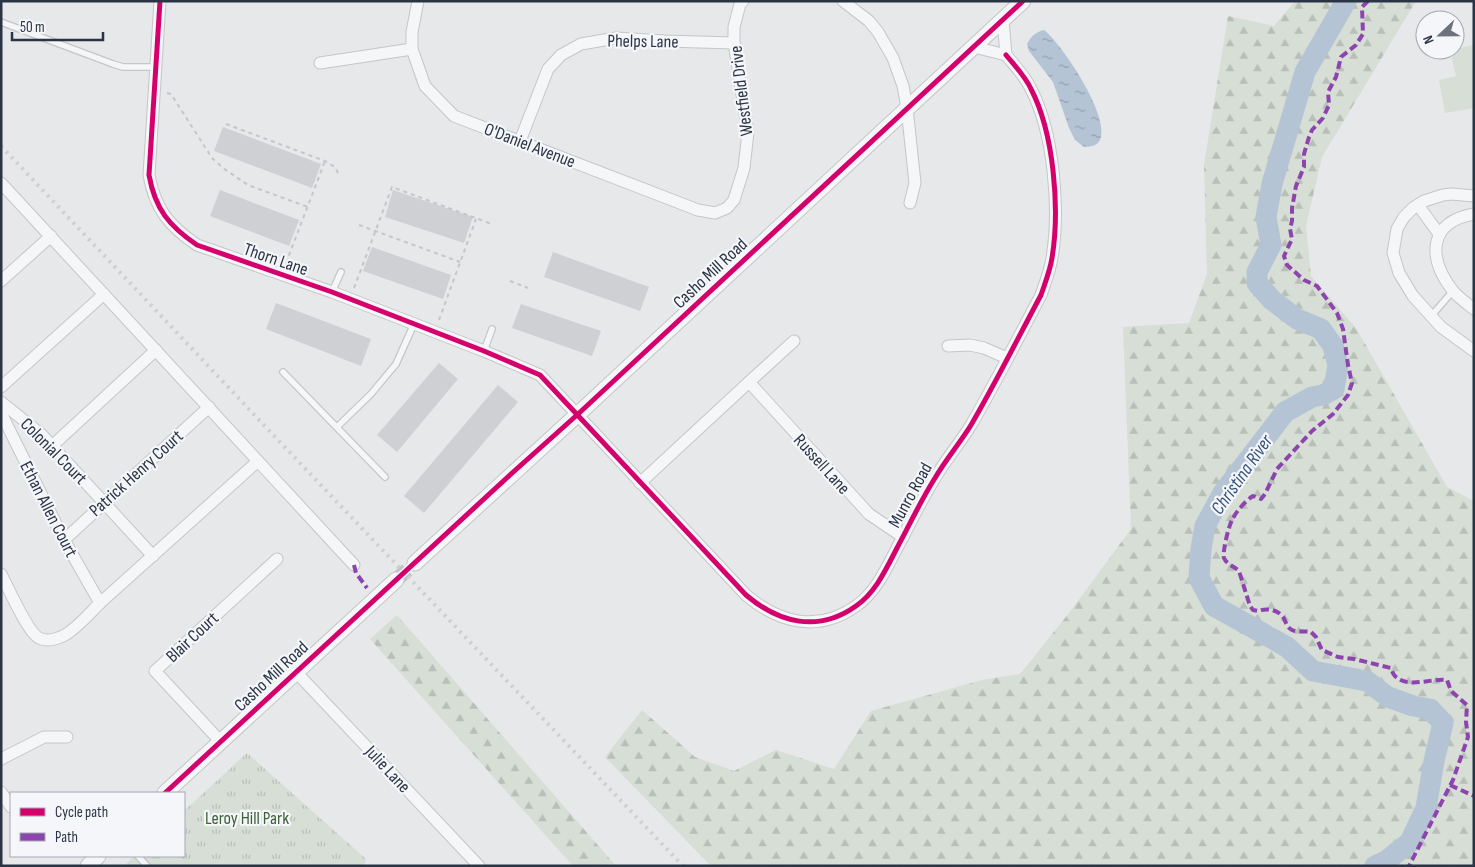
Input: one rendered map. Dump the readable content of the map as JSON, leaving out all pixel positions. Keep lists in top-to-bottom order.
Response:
{
  "streets": {
    "street": [
      "Phelps Lane",
      "Westfield Drive",
      "O'Daniel Avenue",
      "Thorn Lane",
      "Casho Mill Road",
      "Colonial Court",
      "Russell Lane",
      "Patrick Henry Court",
      "Munro Road",
      "Ethan Allen Court",
      "Blair Court",
      "Julie Lane"
    ]
  },
  "crossings": [
    ["Phelps Lane", "Westfield Drive"],
    ["Phelps Lane", "O'Daniel Avenue"],
    ["Westfield Drive", "O'Daniel Avenue"],
    ["Thorn Lane", "Casho Mill Road"],
    ["Thorn Lane", "Munro Road"],
    ["Casho Mill Road", "Munro Road"],
    ["Casho Mill Road", "Blair Court"],
    ["Casho Mill Road", "Julie Lane"],
    ["Colonial Court", "Patrick Henry Court"],
    ["Russell Lane", "Munro Road"],
    ["Patrick Henry Court", "Ethan Allen Court"]
  ],
  "water": ["Christina River"],
  "parks": ["Leroy Hill Park"],
  "legend": ["Cycle path", "Path"],
  "scale_bar": "50 m",
  "north": "left"
}
